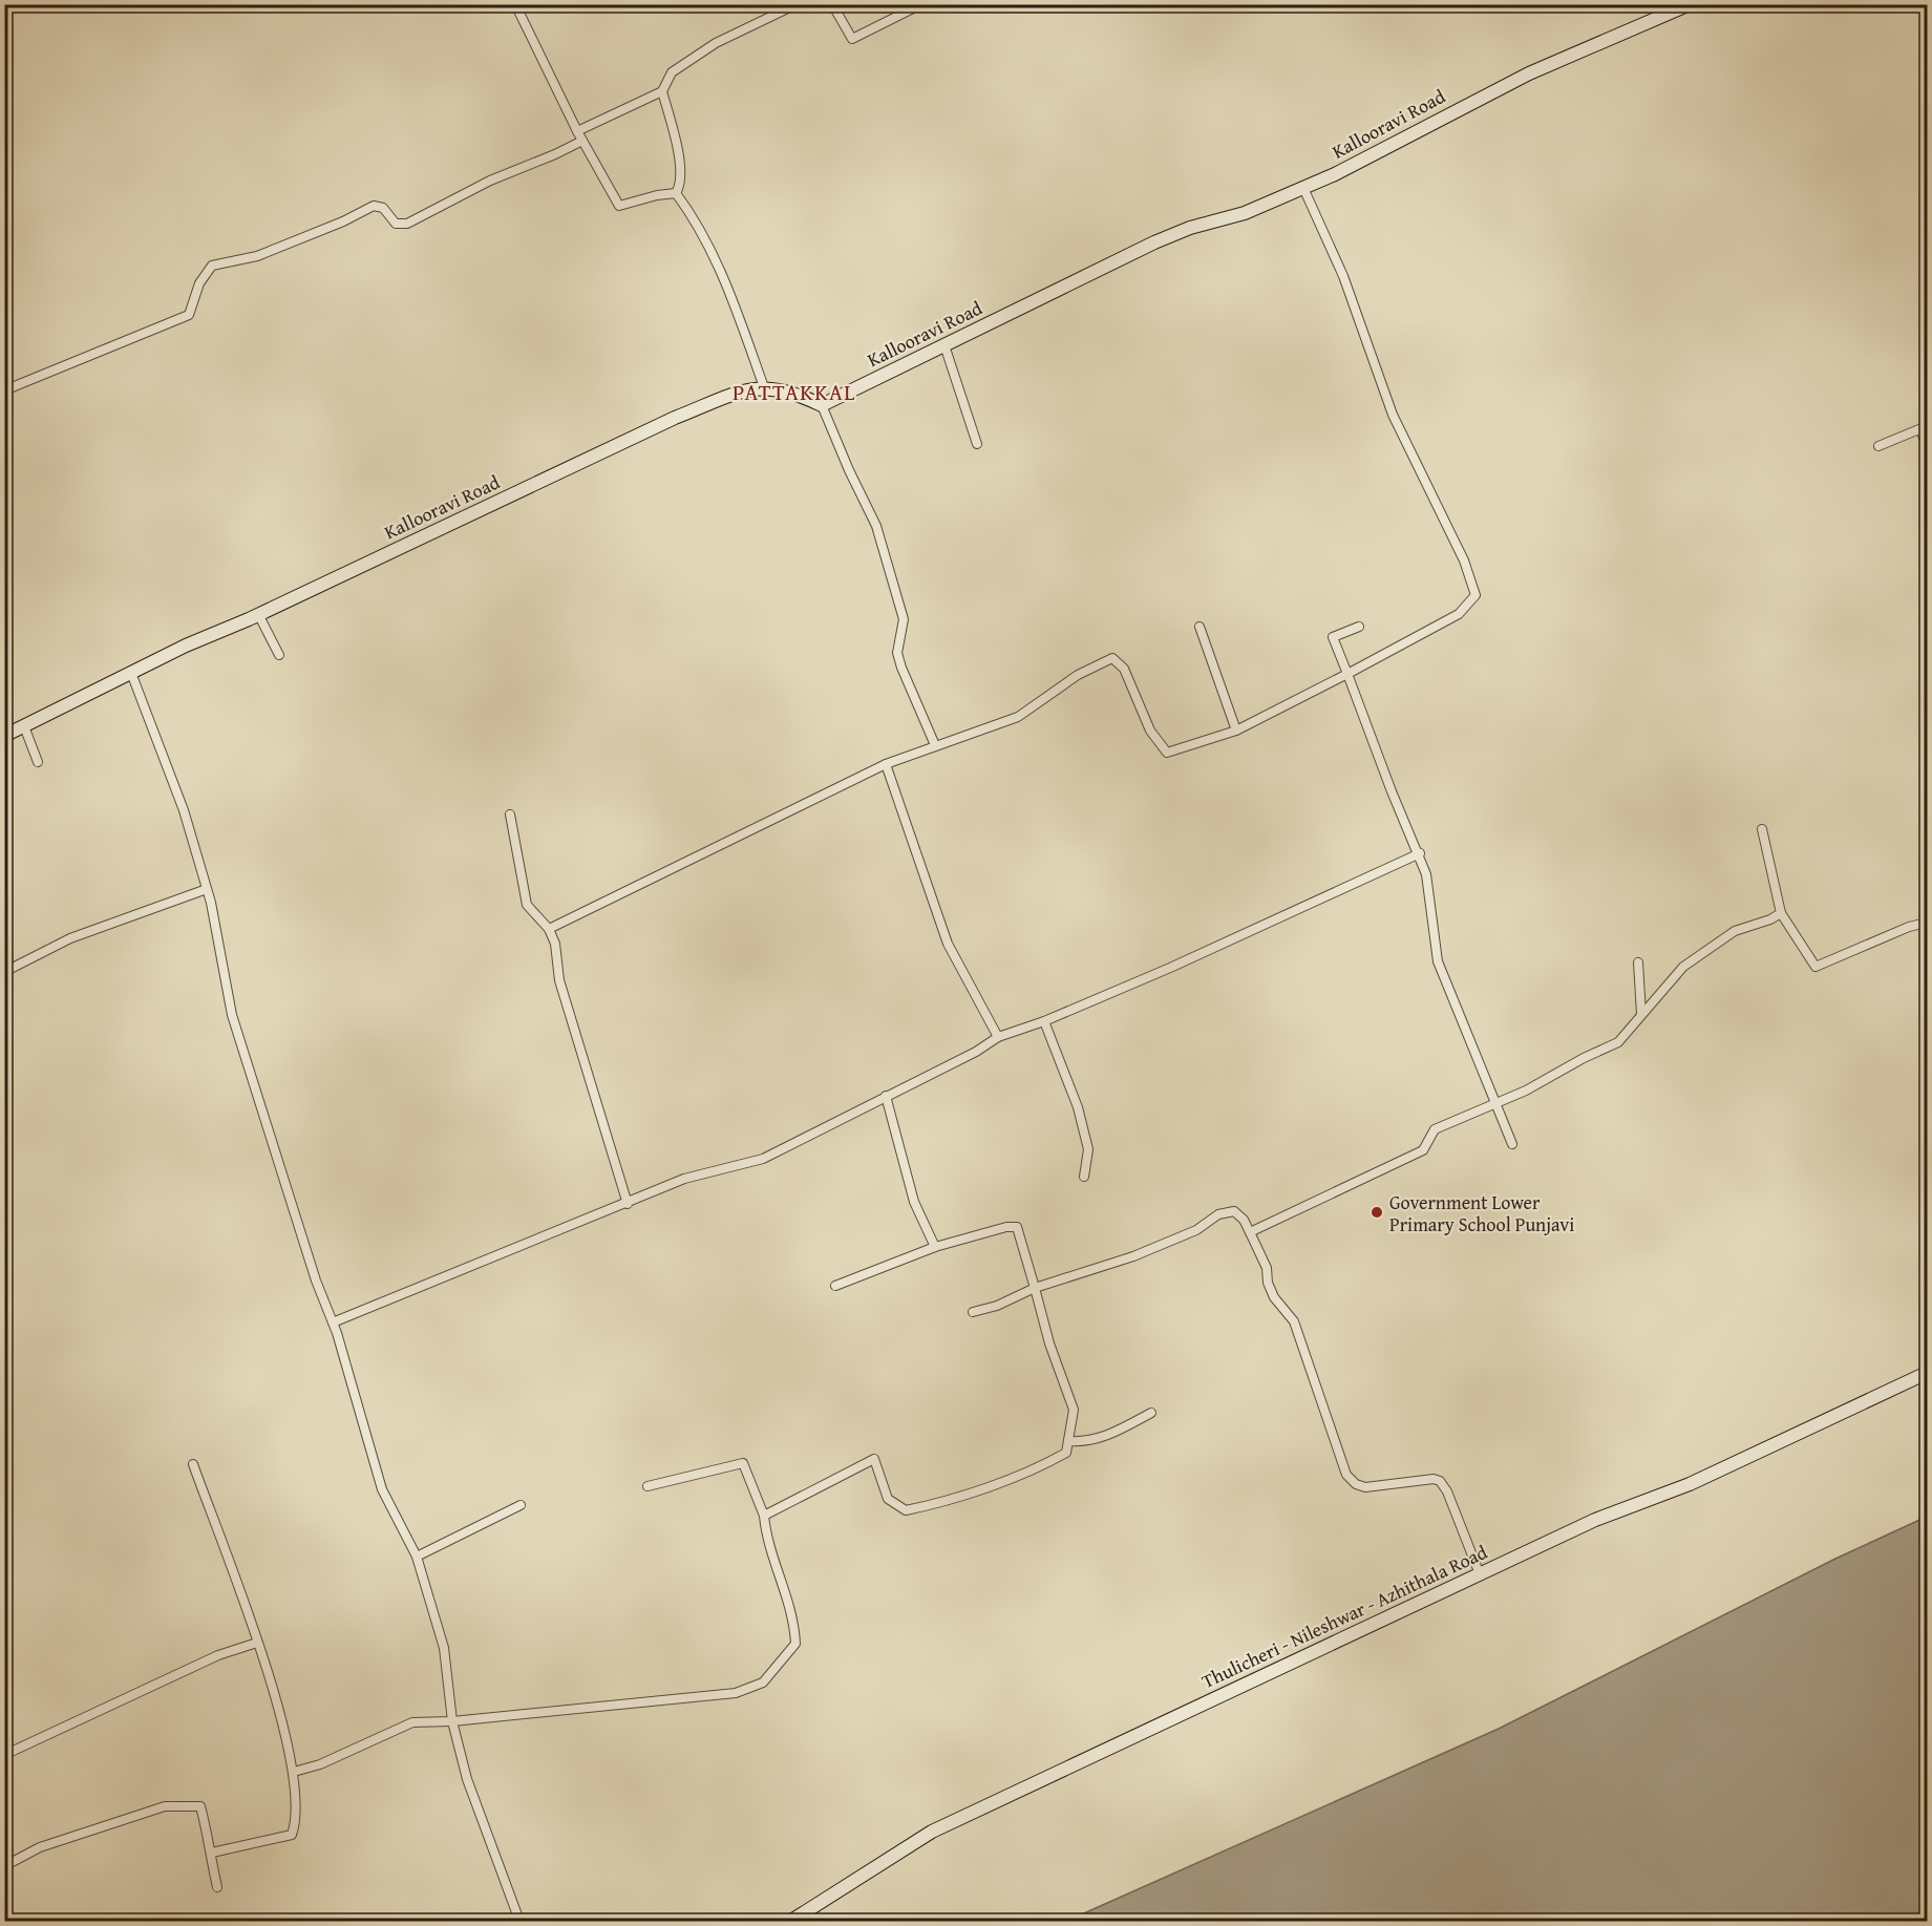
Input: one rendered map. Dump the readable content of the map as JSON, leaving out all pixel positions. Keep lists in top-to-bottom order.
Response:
{
  "streets": {
    "main road": ["Kallooravi Road", "Thulicheri - Nileshwar - Azhithala Road"]
  },
  "districts": ["PATTAKKAL"],
  "places": ["Government Lower Primary School Punjavi"]
}
